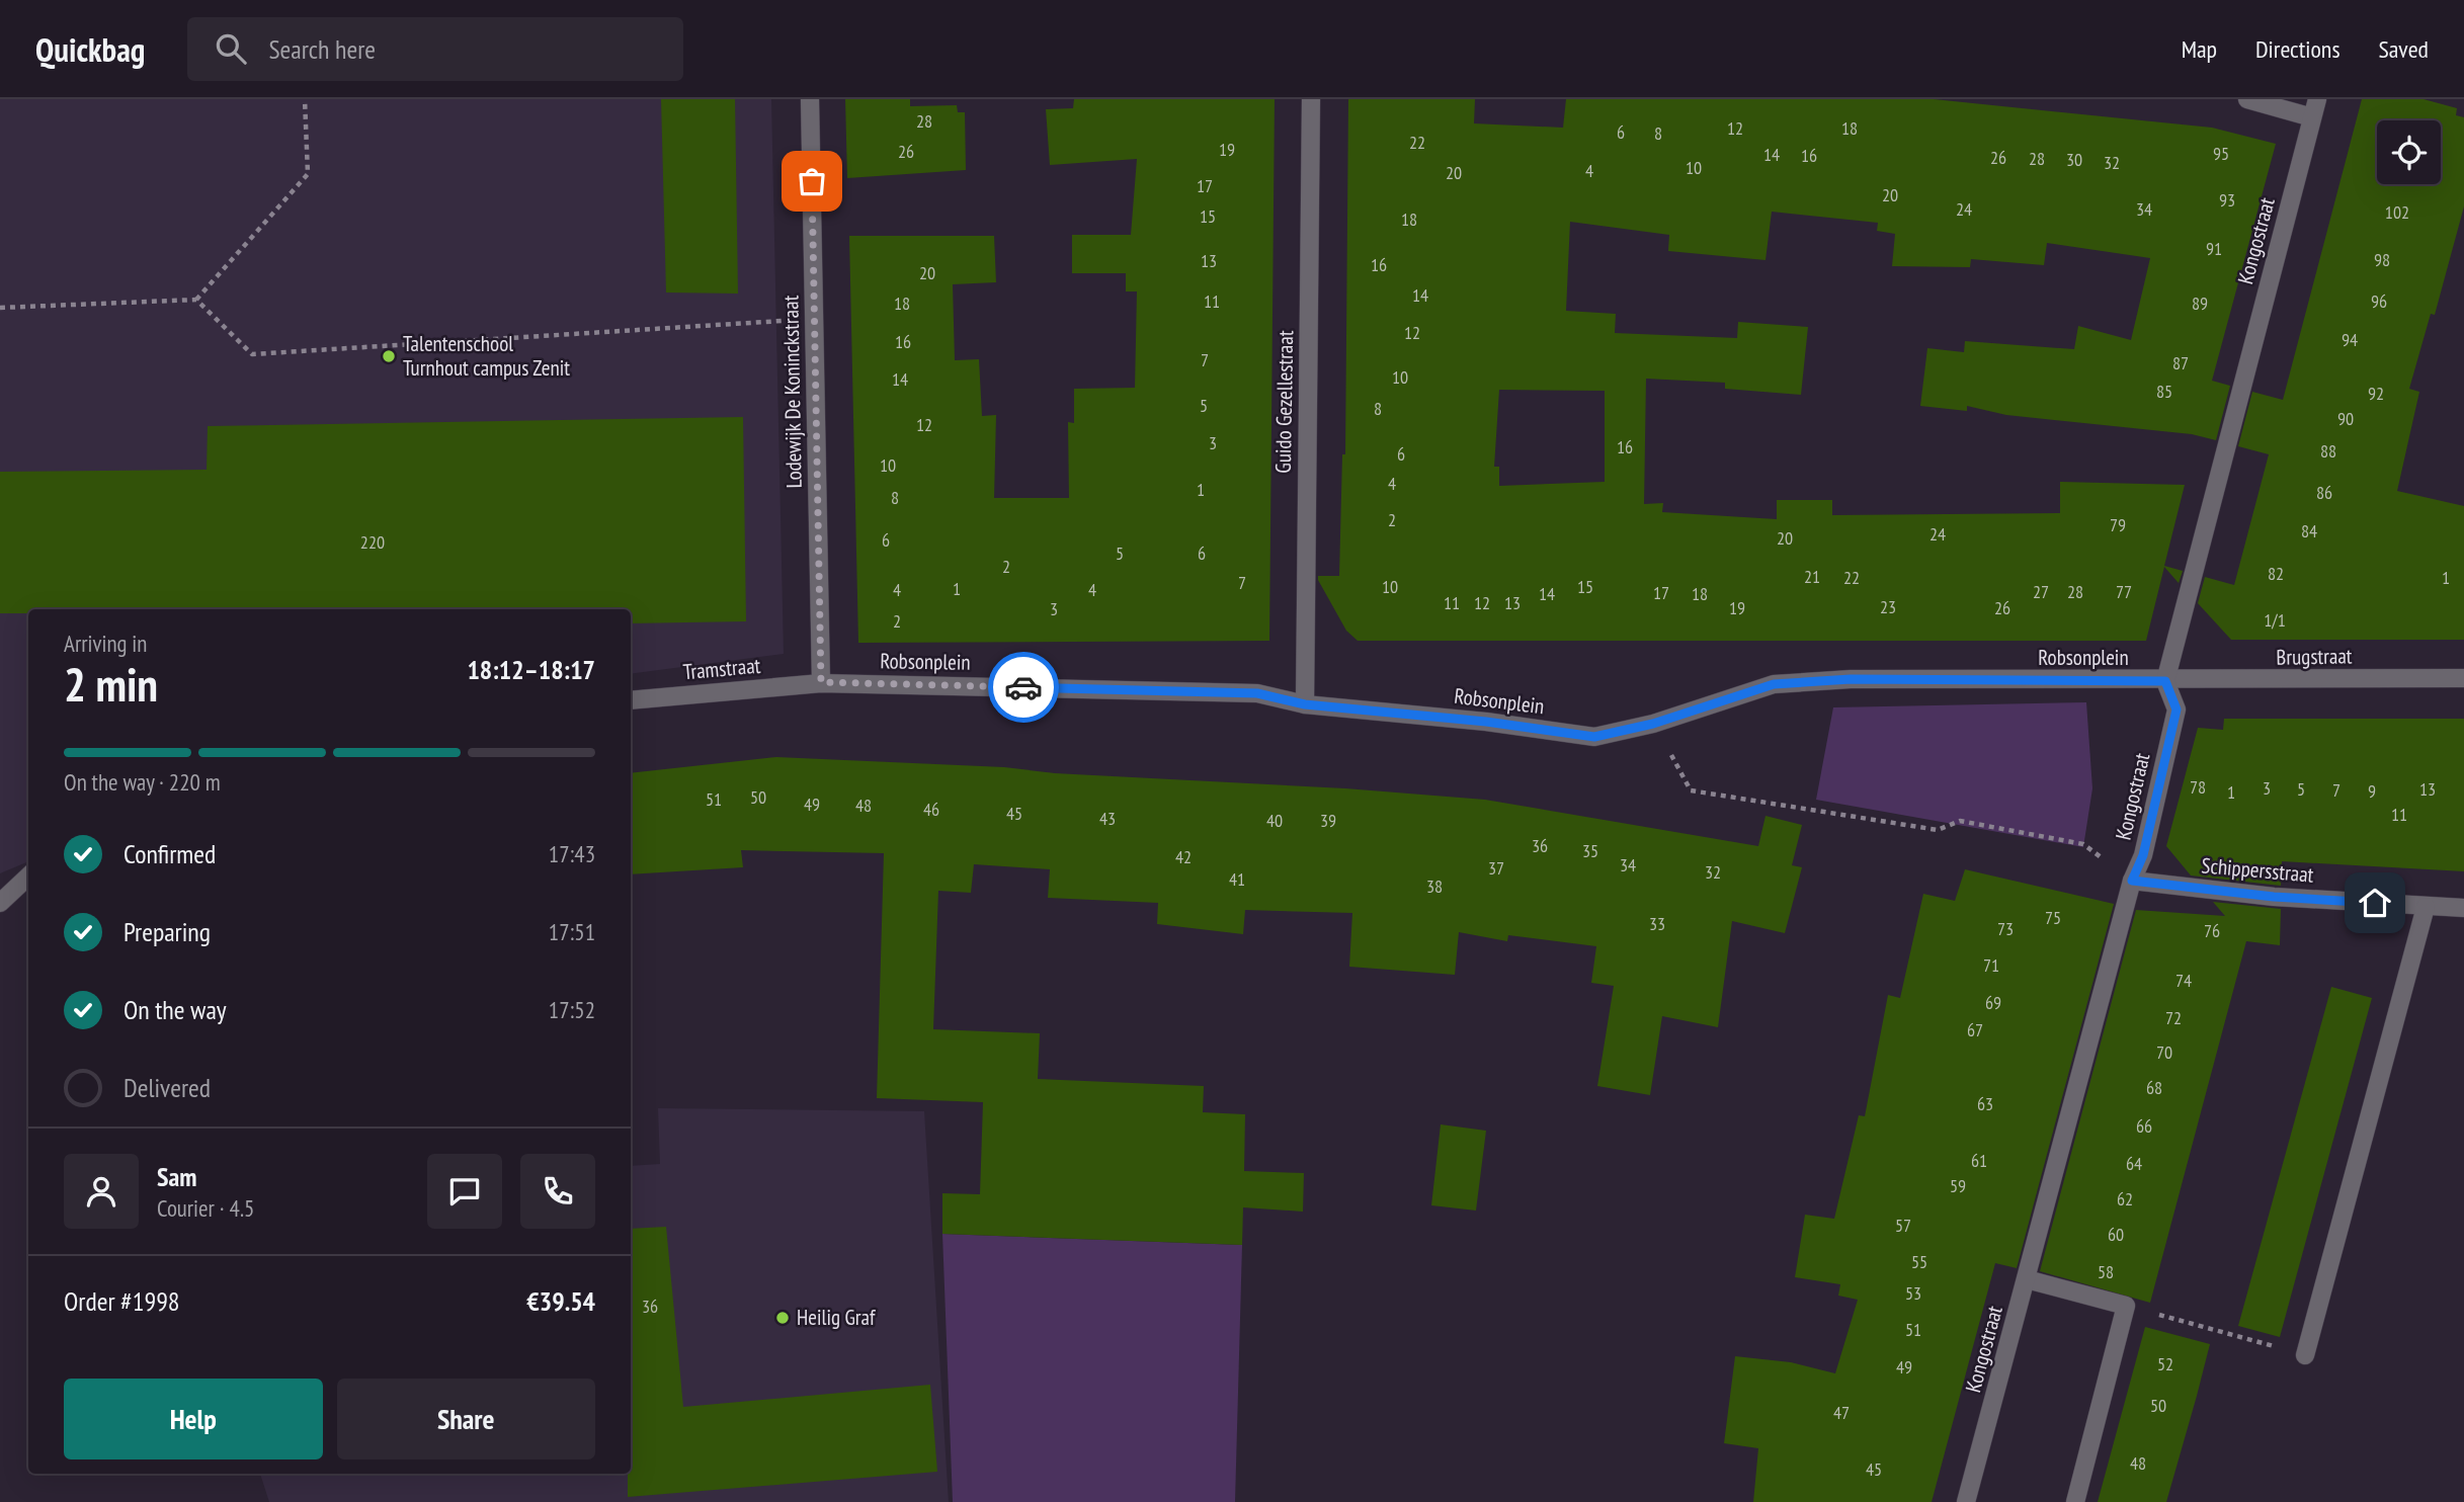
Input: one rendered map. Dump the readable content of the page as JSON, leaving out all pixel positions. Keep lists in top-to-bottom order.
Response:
{
  "streets": {
    "street": [
      "Kongostraat",
      "Lodewijk De Koninckstraat",
      "Guido Gezellestraat",
      "Brugstraat",
      "Robsonplein",
      "Tramstraat",
      "Schippersstraat"
    ]
  },
  "crossings": [
    ["Kongostraat", "Brugstraat"],
    ["Kongostraat", "Robsonplein"],
    ["Kongostraat", "Schippersstraat"],
    ["Lodewijk De Koninckstraat", "Robsonplein"],
    ["Lodewijk De Koninckstraat", "Tramstraat"],
    ["Guido Gezellestraat", "Robsonplein"],
    ["Brugstraat", "Robsonplein"],
    ["Robsonplein", "Tramstraat"]
  ],
  "places": ["Talentenschool Turnhout campus Zenit", "Heilig Graf"],
  "house_numbers": [
    "28",
    "12",
    "18",
    "6",
    "8",
    "22",
    "19",
    "26",
    "95",
    "14",
    "16",
    "26",
    "28",
    "30",
    "32",
    "10",
    "4",
    "20",
    "17",
    "20",
    "93",
    "24",
    "34",
    "102",
    "15",
    "18",
    "91",
    "98",
    "13",
    "16",
    "20",
    "14",
    "11",
    "96",
    "18",
    "89",
    "12",
    "94",
    "16",
    "7",
    "87",
    "10",
    "14",
    "85",
    "92",
    "5",
    "8",
    "90",
    "12",
    "3",
    "16",
    "88",
    "6",
    "10",
    "4",
    "1",
    "86",
    "8",
    "2",
    "79",
    "84",
    "24",
    "20",
    "6",
    "220",
    "5",
    "6",
    "2",
    "82",
    "21",
    "22",
    "1",
    "7",
    "10",
    "15",
    "1",
    "4",
    "4",
    "27",
    "28",
    "77",
    "17",
    "14",
    "18",
    "11",
    "12",
    "13",
    "23",
    "19",
    "26",
    "3",
    "1/1",
    "2",
    "78",
    "3",
    "5",
    "13",
    "7",
    "9",
    "1",
    "50",
    "51",
    "49",
    "48",
    "46",
    "45",
    "11",
    "43",
    "40",
    "39",
    "36",
    "35",
    "42",
    "34",
    "37",
    "32",
    "41",
    "38",
    "75",
    "33",
    "73",
    "76",
    "71",
    "74",
    "69",
    "72",
    "67",
    "70",
    "68",
    "63",
    "66",
    "61",
    "64",
    "59",
    "62",
    "57",
    "60",
    "55",
    "58",
    "53",
    "36",
    "51",
    "52",
    "49",
    "50",
    "47",
    "48",
    "45"
  ],
  "page": {
    "header": "Quickbag",
    "search": "Search here",
    "nav": ["Map", "Directions", "Saved"],
    "heading": ["2 min", "Arriving in", "18:12–18:17"],
    "panel": [
      "Sam",
      "Courier · 4.5",
      "Order #1998",
      "€39.54"
    ],
    "bar": "On the way · 220 m",
    "list": [
      ["Confirmed", "17:43"],
      ["Preparing", "17:51"],
      ["On the way", "17:52"],
      "Delivered"
    ],
    "buttons": ["Help", "Share"]
  }
}
